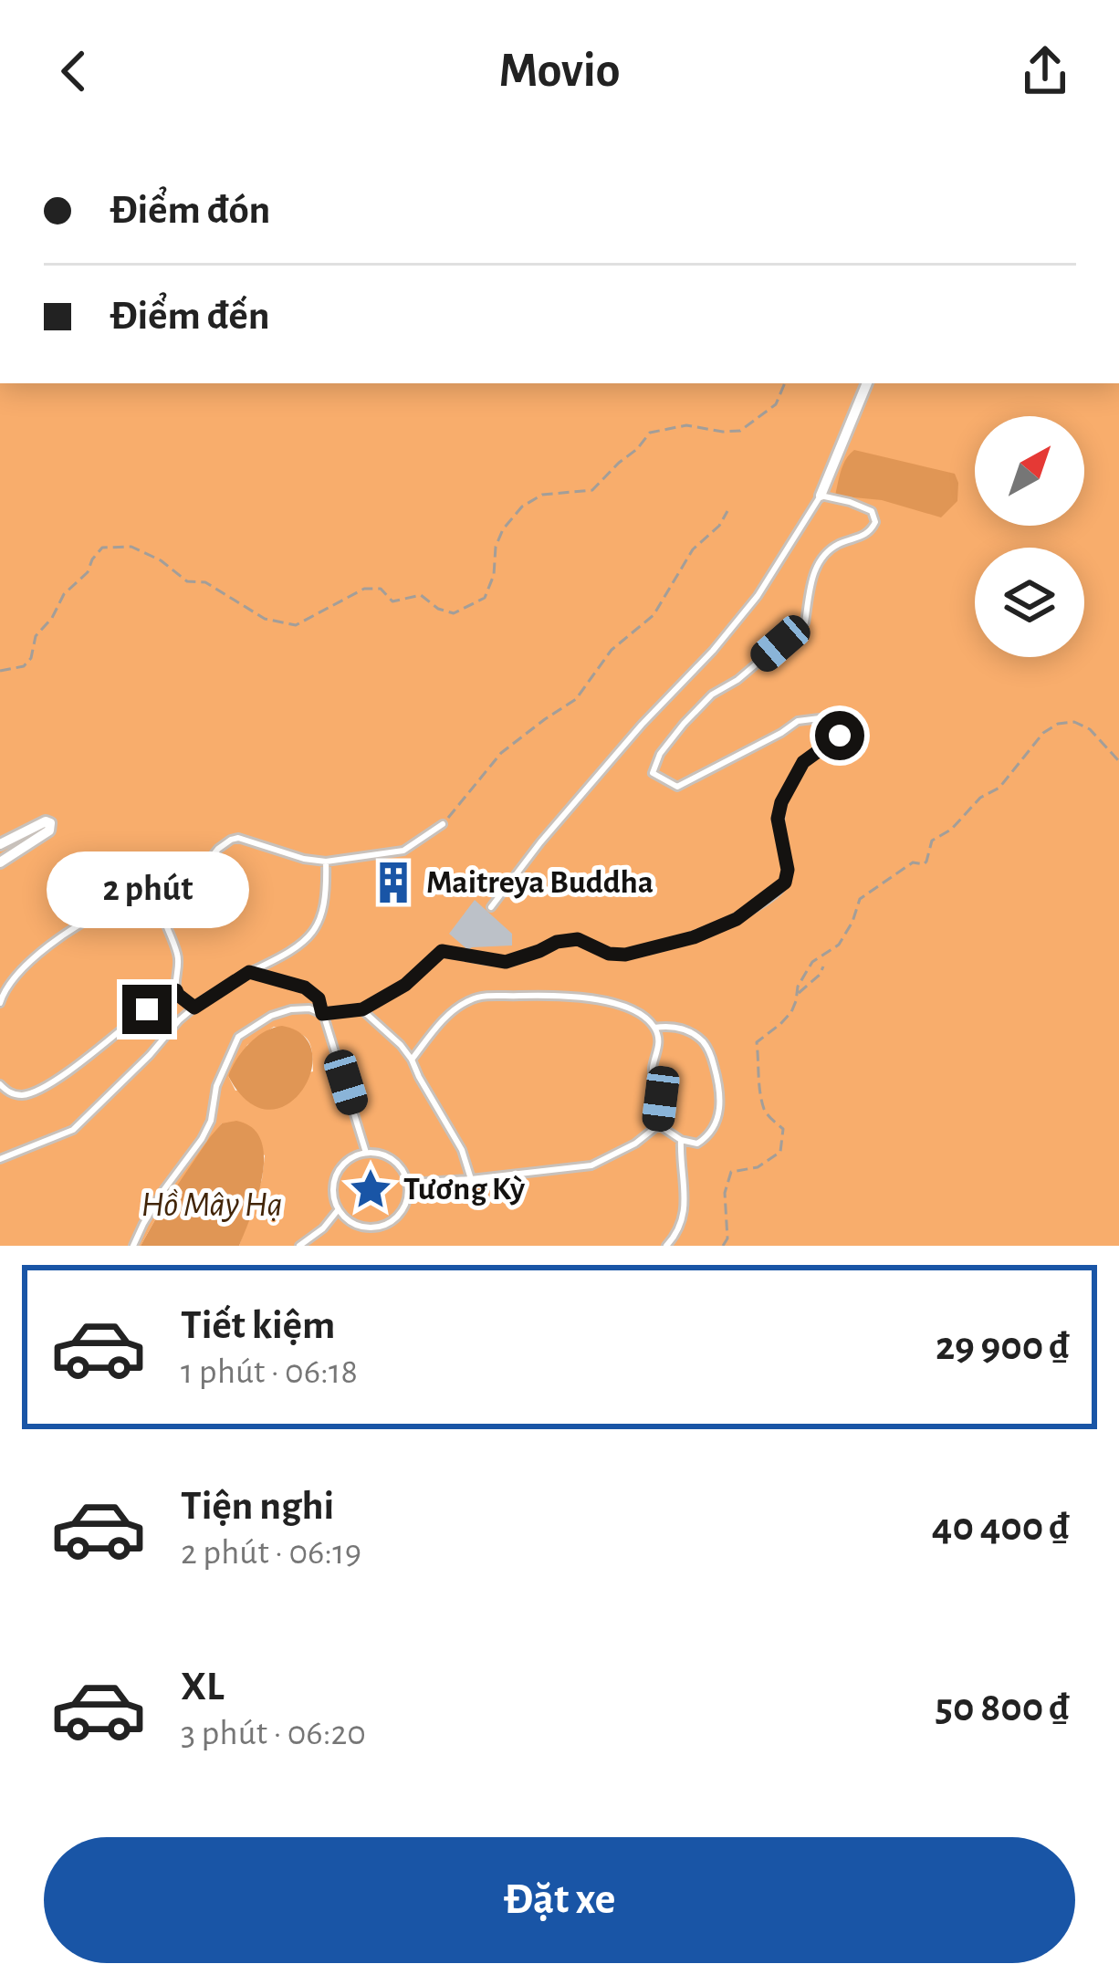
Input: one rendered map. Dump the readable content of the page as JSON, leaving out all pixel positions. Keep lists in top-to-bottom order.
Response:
{
  "water": ["Hồ Mây Hạ"],
  "places": {
    "building": ["Maitreya Buddha"],
    "place": ["Tương Kỳ"]
  },
  "north": "top right",
  "page": {
    "header": "Movio",
    "banner": ["Điểm đón", "Điểm đến"],
    "bubble": "2 phút",
    "list": [
      {
        "name": "Tiết kiệm",
        "note": "1 phút · 06:18",
        "value": "29 900 ₫"
      },
      {
        "name": "Tiện nghi",
        "note": "2 phút · 06:19",
        "value": "40 400 ₫"
      },
      {
        "name": "XL",
        "note": "3 phút · 06:20",
        "value": "50 800 ₫"
      }
    ],
    "buttons": "Đặt xe"
  }
}
